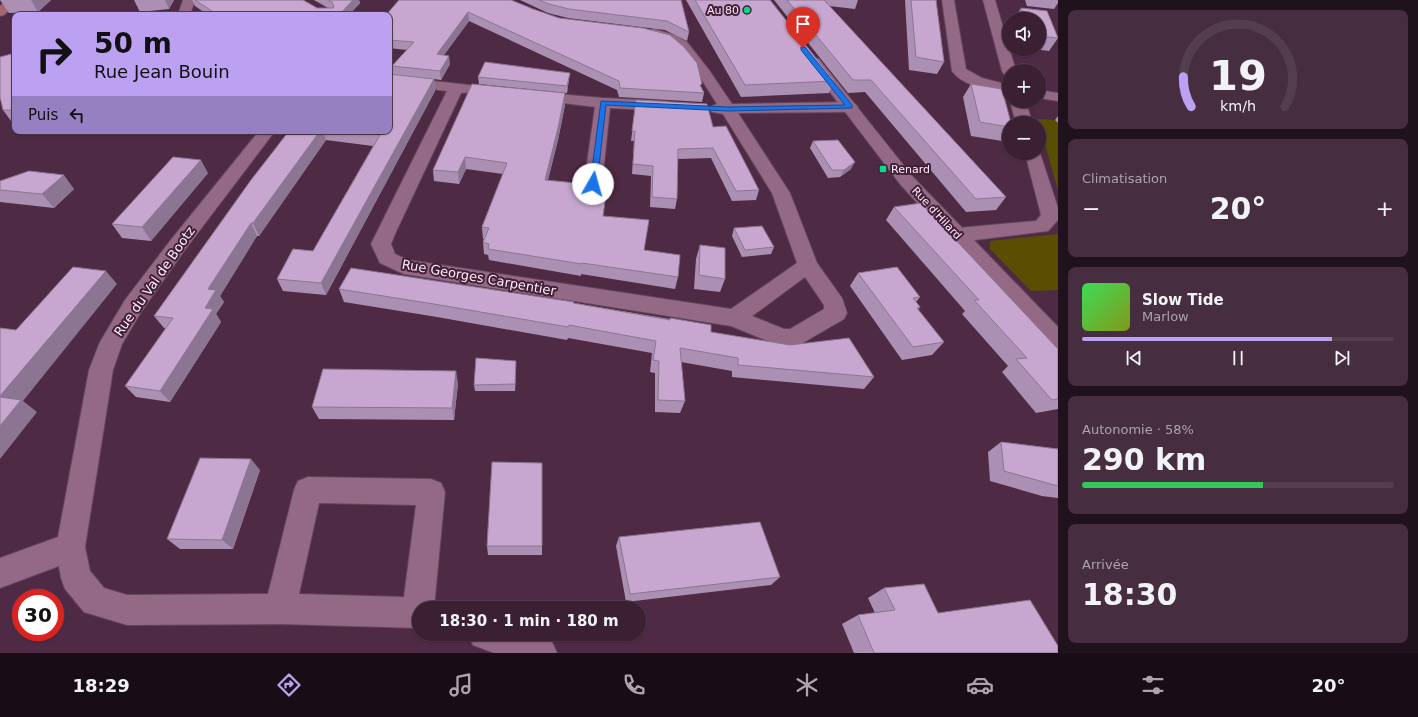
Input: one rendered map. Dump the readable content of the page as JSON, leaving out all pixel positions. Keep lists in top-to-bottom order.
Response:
{
  "streets": {
    "street": ["Rue d'Hilard", "Rue Georges Carpentier", "Rue du Val de Bootz"]
  },
  "places": {
    "other": ["Au 80"],
    "transit": ["Renard"]
  },
  "page": {
    "map_buttons": ["+", "−"],
    "turn": ["50 m", "Rue Jean Bouin"],
    "then": "Puis",
    "tile": [
      "Climatisation",
      ["Autonomie · 58%", "290 km"],
      ["Arrivée", "18:30"]
    ],
    "heat": ["−", "20°", "+"],
    "song": ["Slow Tide", "Marlow"],
    "limit": "30",
    "trip": "18:30 · 1 min · 180 m",
    "tabs": ["18:29", "20°"],
    "gauge": ["19", "km/h"]
  }
}
